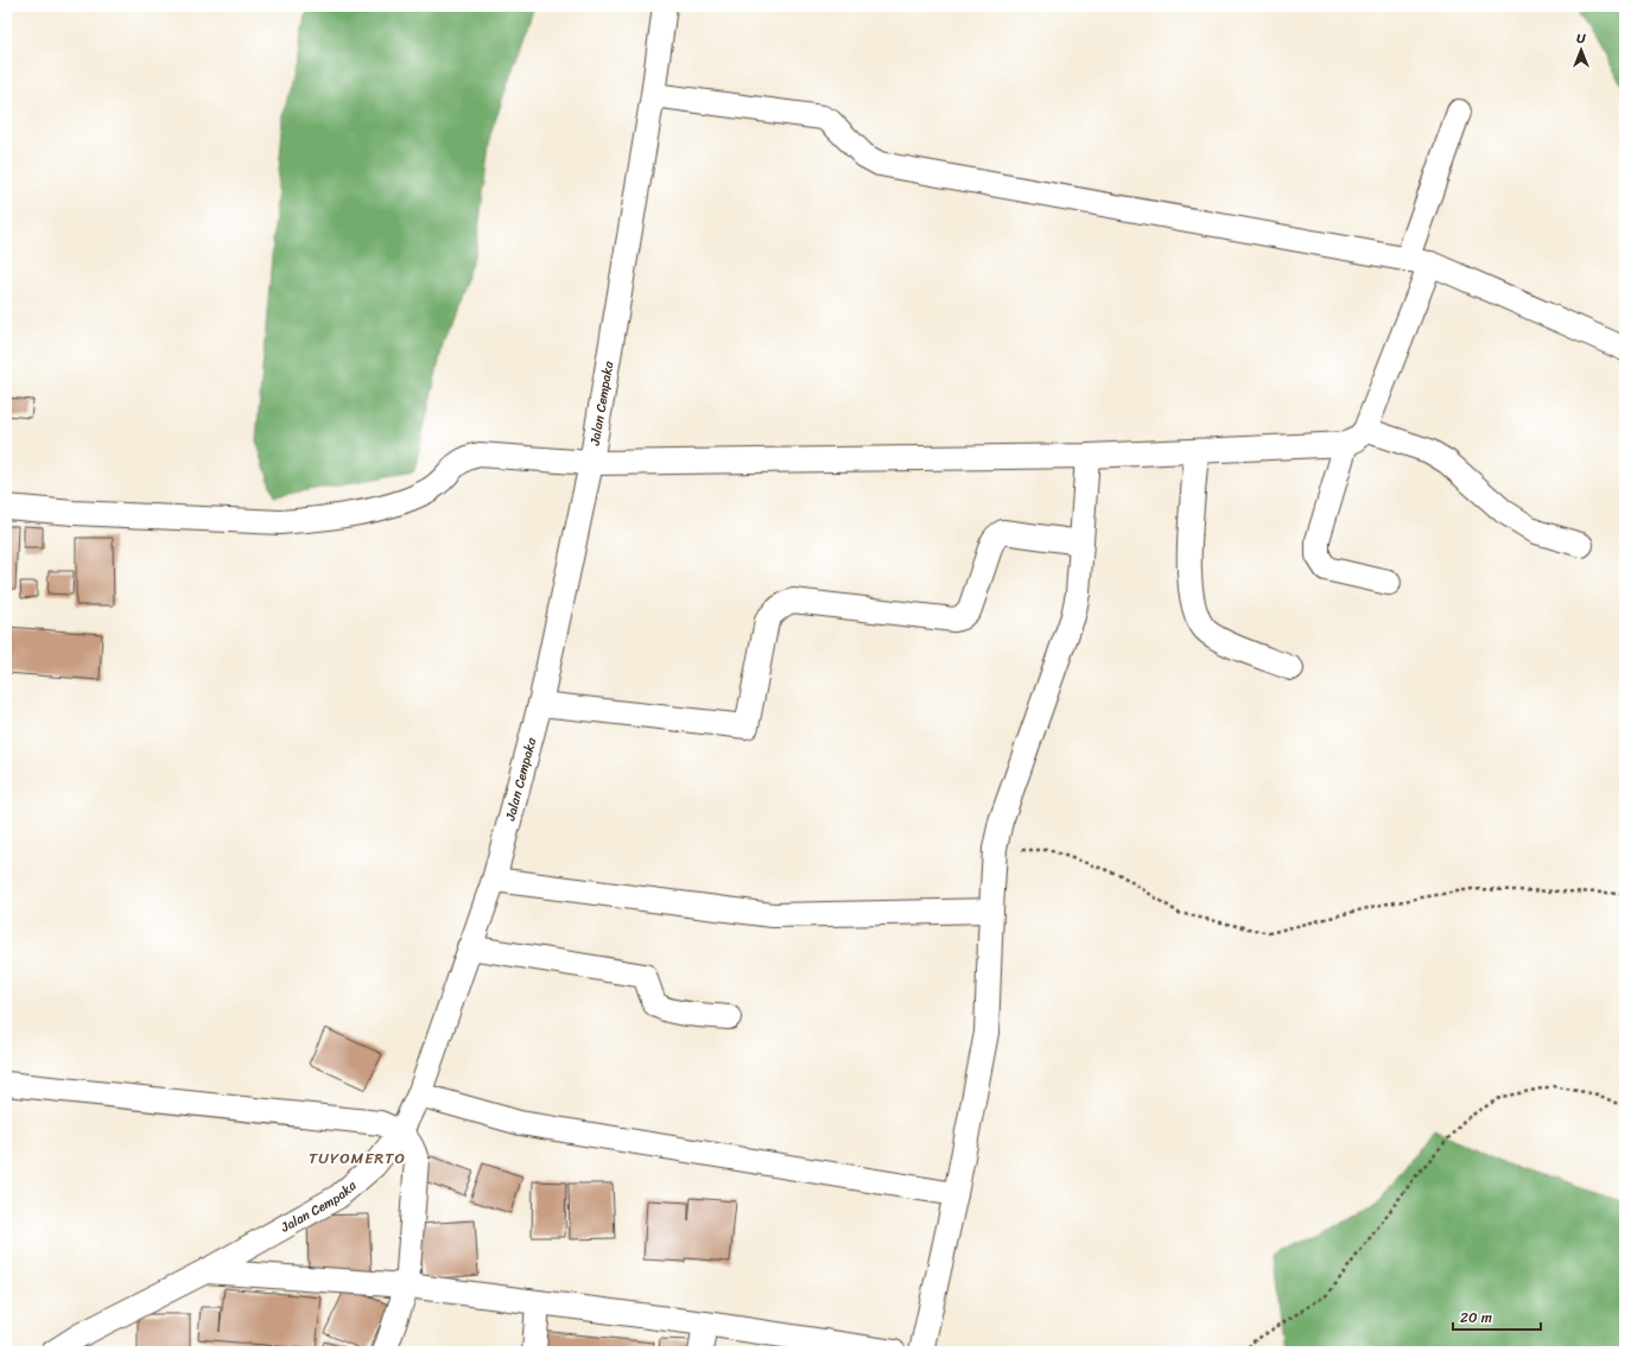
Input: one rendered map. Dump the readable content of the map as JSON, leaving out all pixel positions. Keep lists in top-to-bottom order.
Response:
{
  "streets": {
    "street": ["Jalan Cempaka"]
  },
  "districts": ["TUYOMERTO"],
  "scale_bar": "20 m",
  "north": "top"
}
